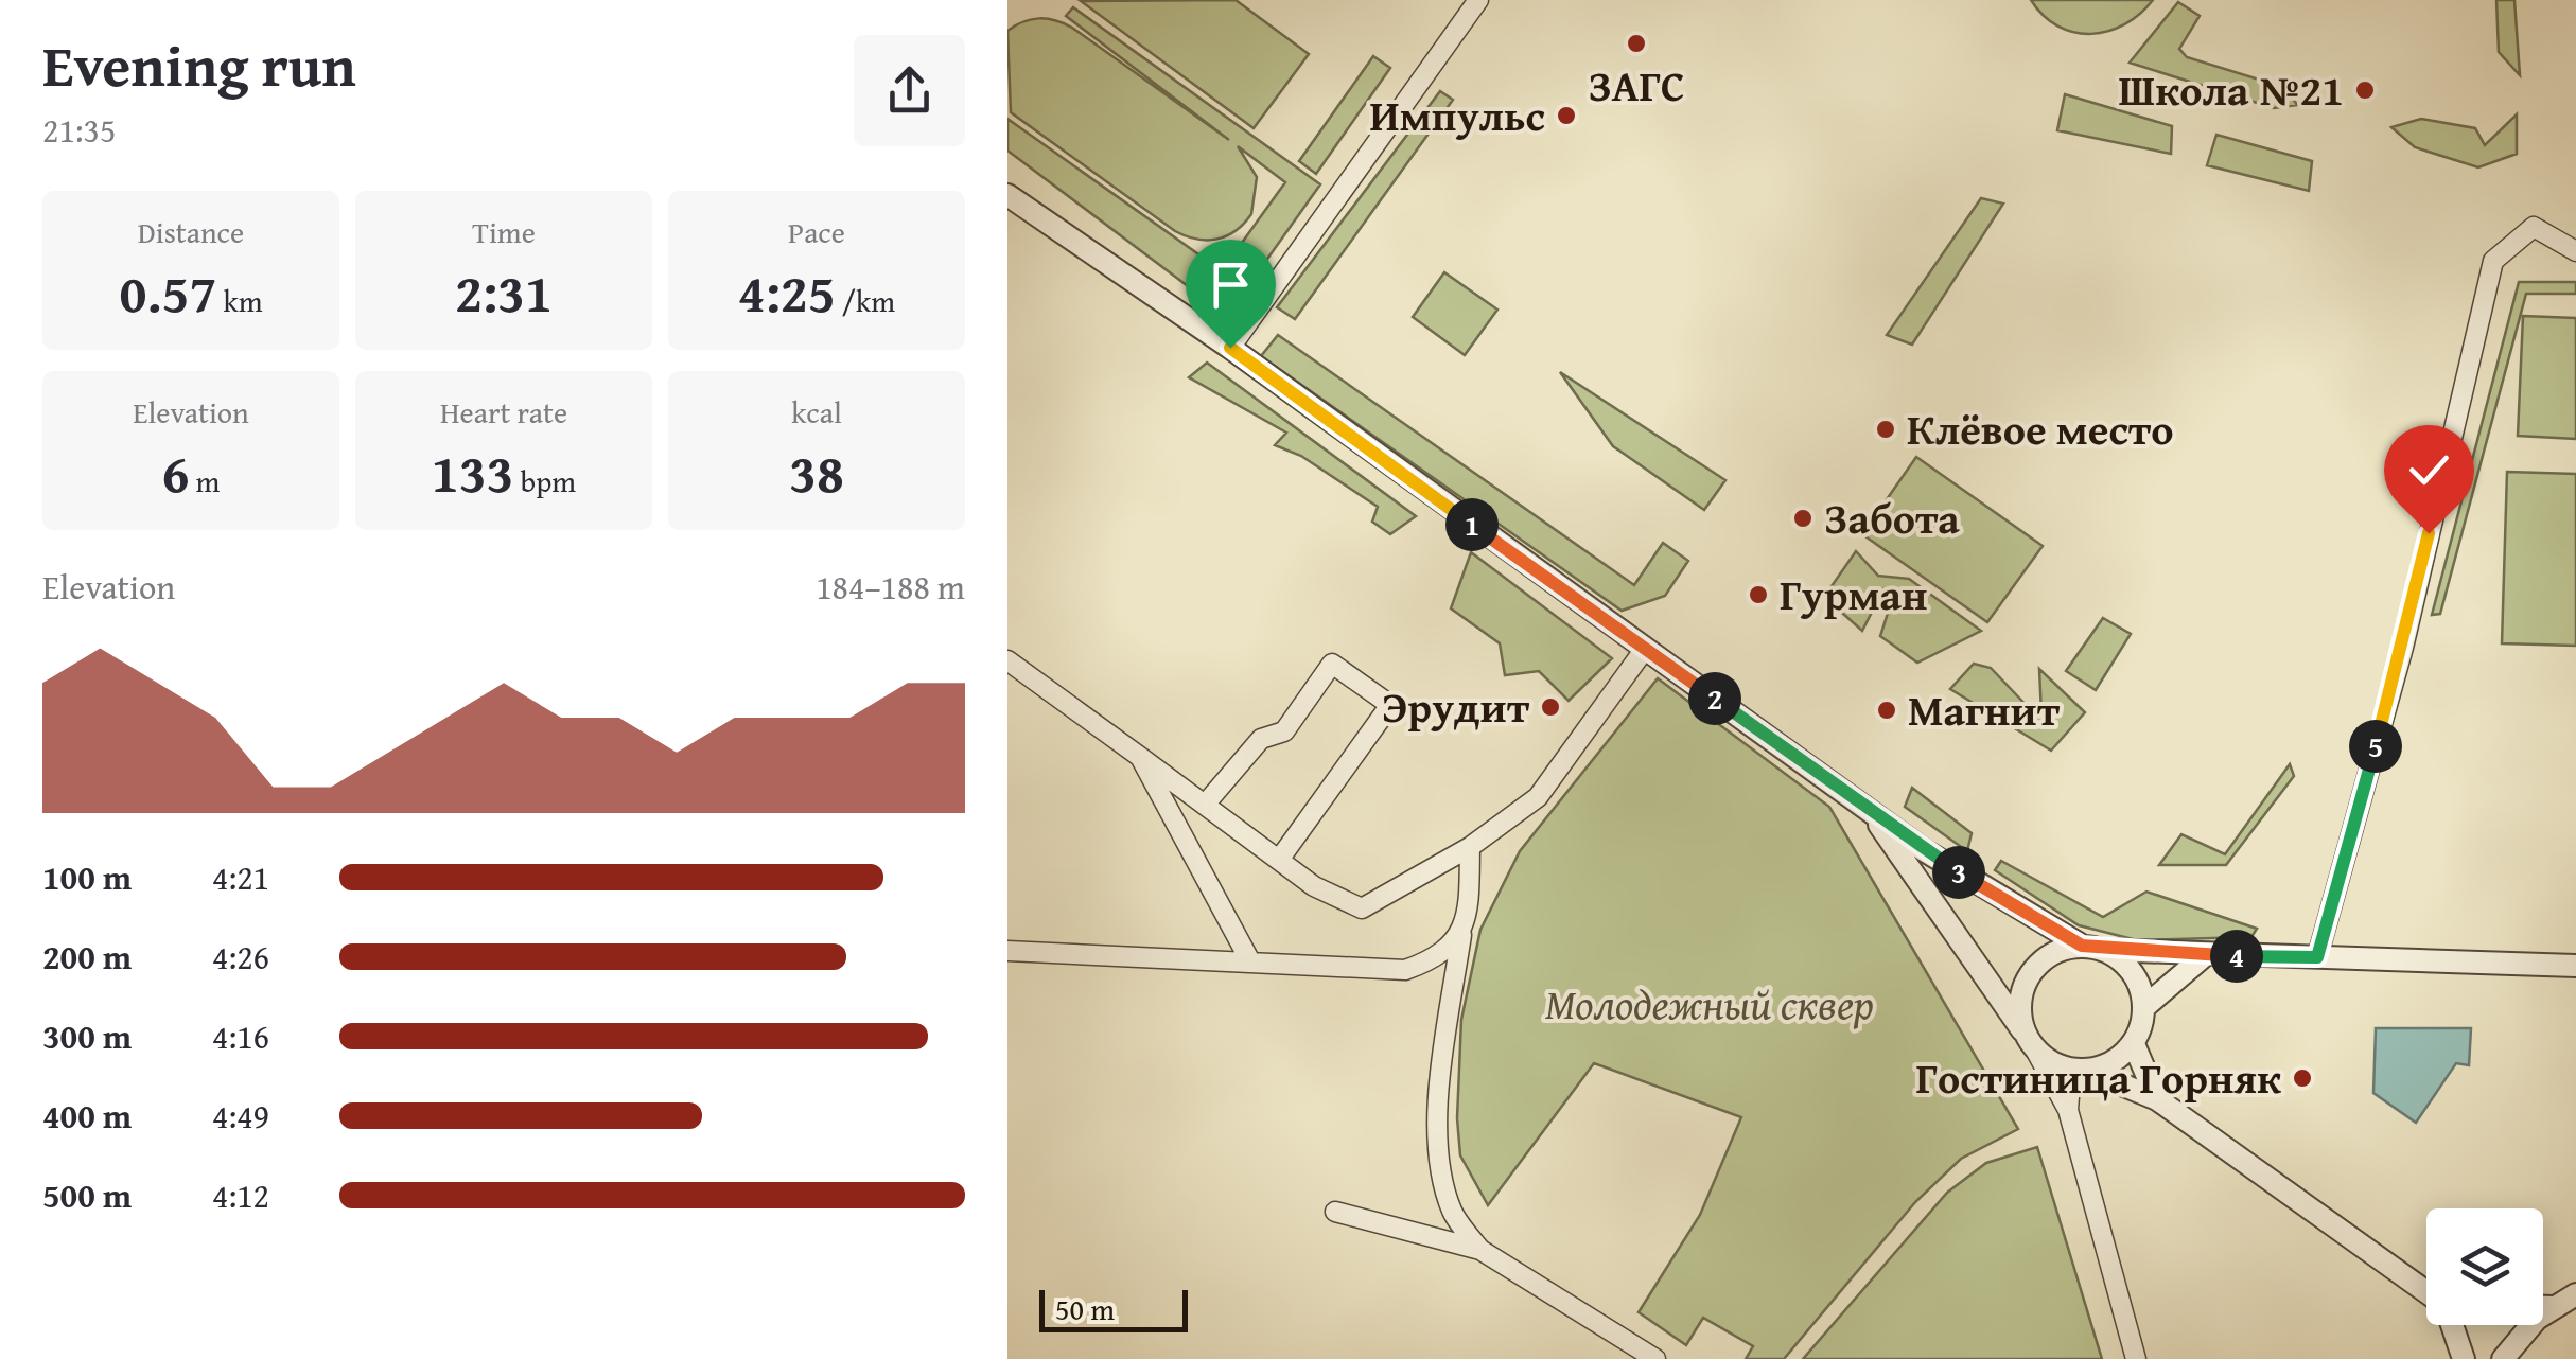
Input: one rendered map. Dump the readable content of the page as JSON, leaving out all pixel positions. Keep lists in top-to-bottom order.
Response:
{
  "parks": ["Молодежный сквер"],
  "places": [
    "ЗАГС",
    "Школа №21",
    "Импульс",
    "Клёвое место",
    "Забота",
    "Гурман",
    "Эрудит",
    "Магнит",
    "Гостиница Горняк"
  ],
  "scale_bar": "50 m",
  "page": {
    "heading": ["Evening run", "21:35"],
    "stats": [
      ["Distance", "0.57 km"],
      ["Time", "2:31"],
      ["Pace", "4:25 /km"],
      ["Elevation", "6 m"],
      ["Heart rate", "133 bpm"],
      ["kcal", "38"]
    ],
    "pins": [
      "1",
      "2",
      "5",
      "3",
      "4"
    ],
    "chart": ["Elevation", "184–188 m"],
    "list": [
      {
        "name": "100 m",
        "note": "4:21"
      },
      {
        "name": "200 m",
        "note": "4:26"
      },
      {
        "name": "300 m",
        "note": "4:16"
      },
      {
        "name": "400 m",
        "note": "4:49"
      },
      {
        "name": "500 m",
        "note": "4:12"
      }
    ],
    "scale": "50 m"
  }
}
